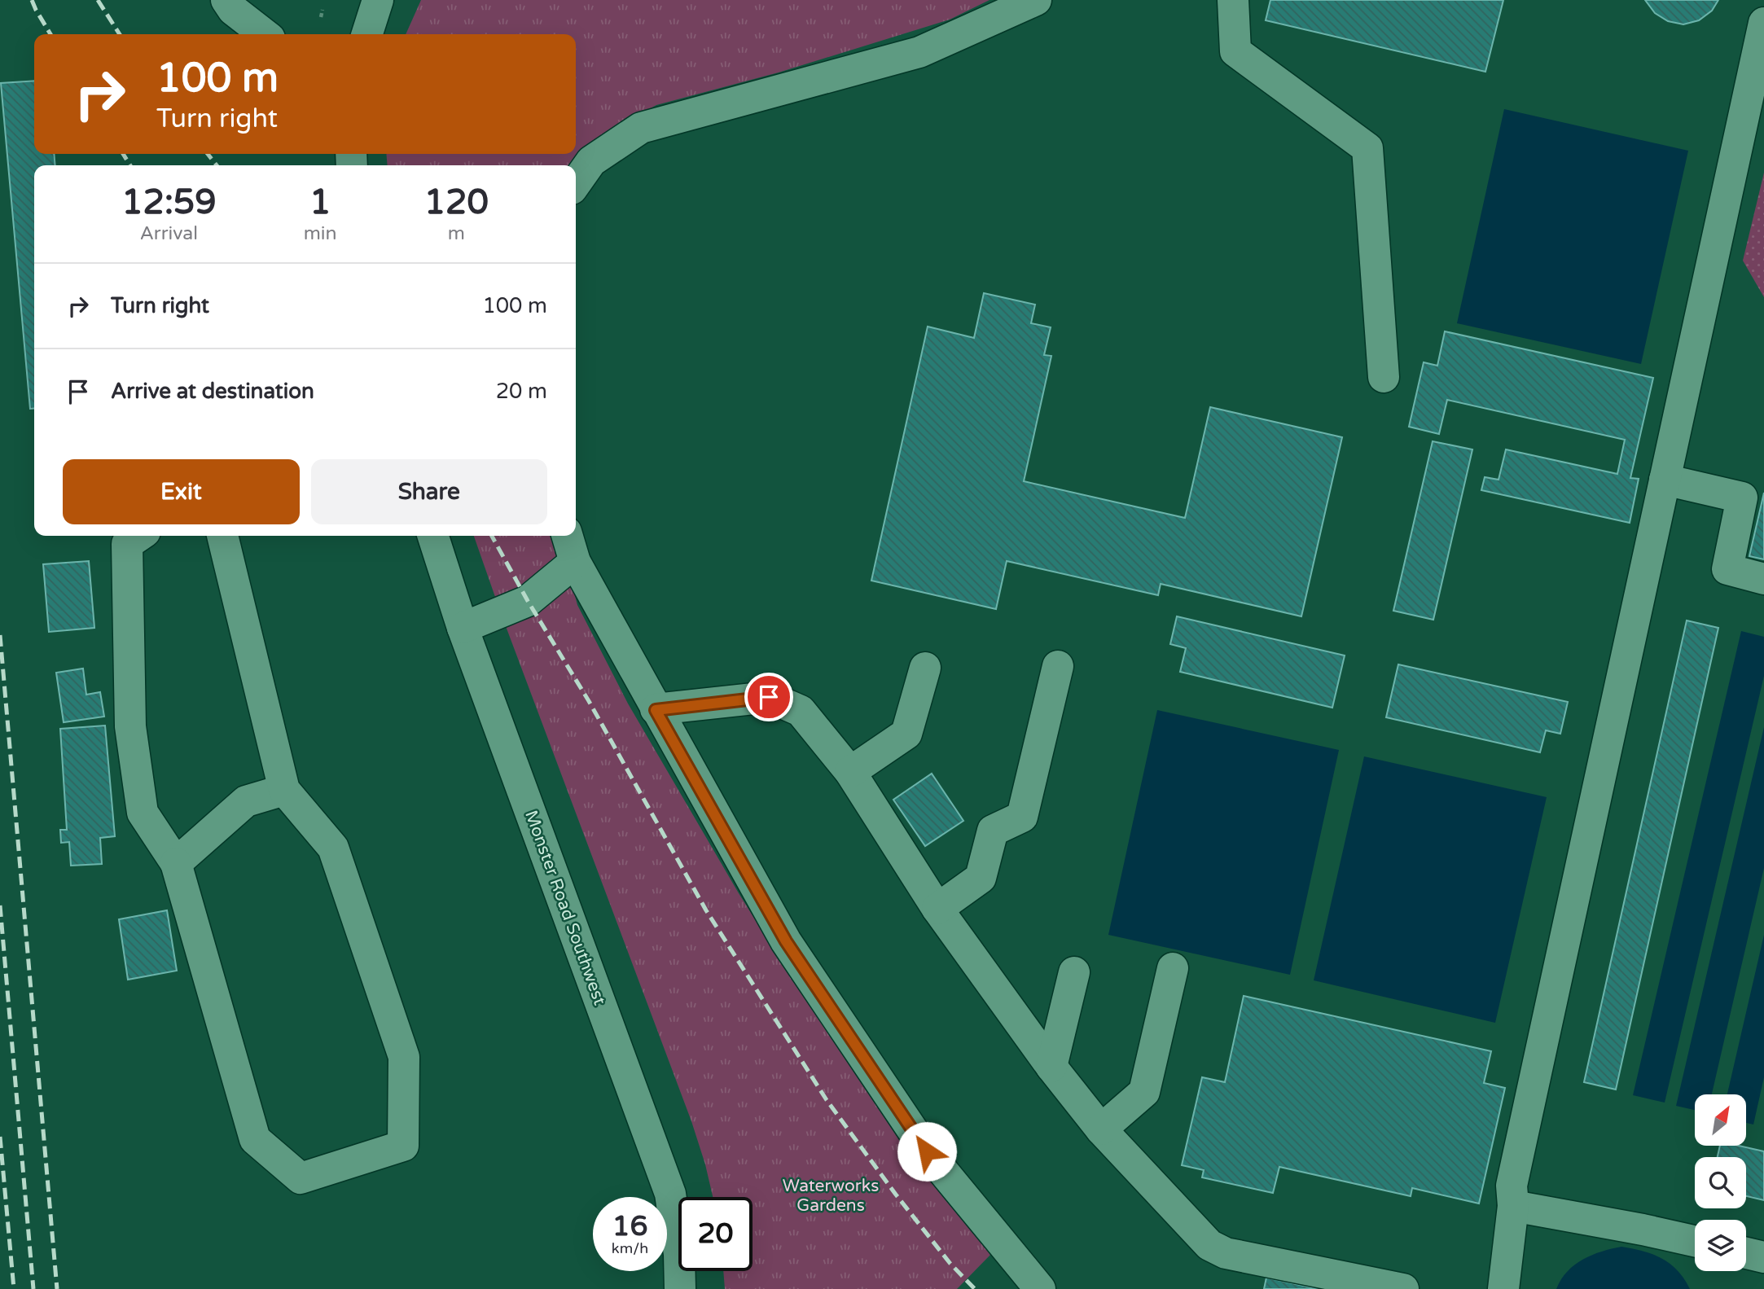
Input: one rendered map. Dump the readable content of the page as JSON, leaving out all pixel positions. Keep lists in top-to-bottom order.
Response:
{
  "streets": {
    "street": ["Monster Road Southwest"]
  },
  "parks": ["Waterworks Gardens"],
  "north": "top right",
  "page": {
    "turn": ["100 m", "Turn right"],
    "eta": [
      "12:59",
      "Arrival",
      "1",
      "min",
      "120",
      "m"
    ],
    "list": [
      {
        "name": "Turn right",
        "value": "100 m"
      },
      {
        "name": "Arrive at destination",
        "value": "20 m"
      }
    ],
    "buttons": ["Exit", "Share"],
    "speed": "16 km/h",
    "limit": "20"
  }
}
